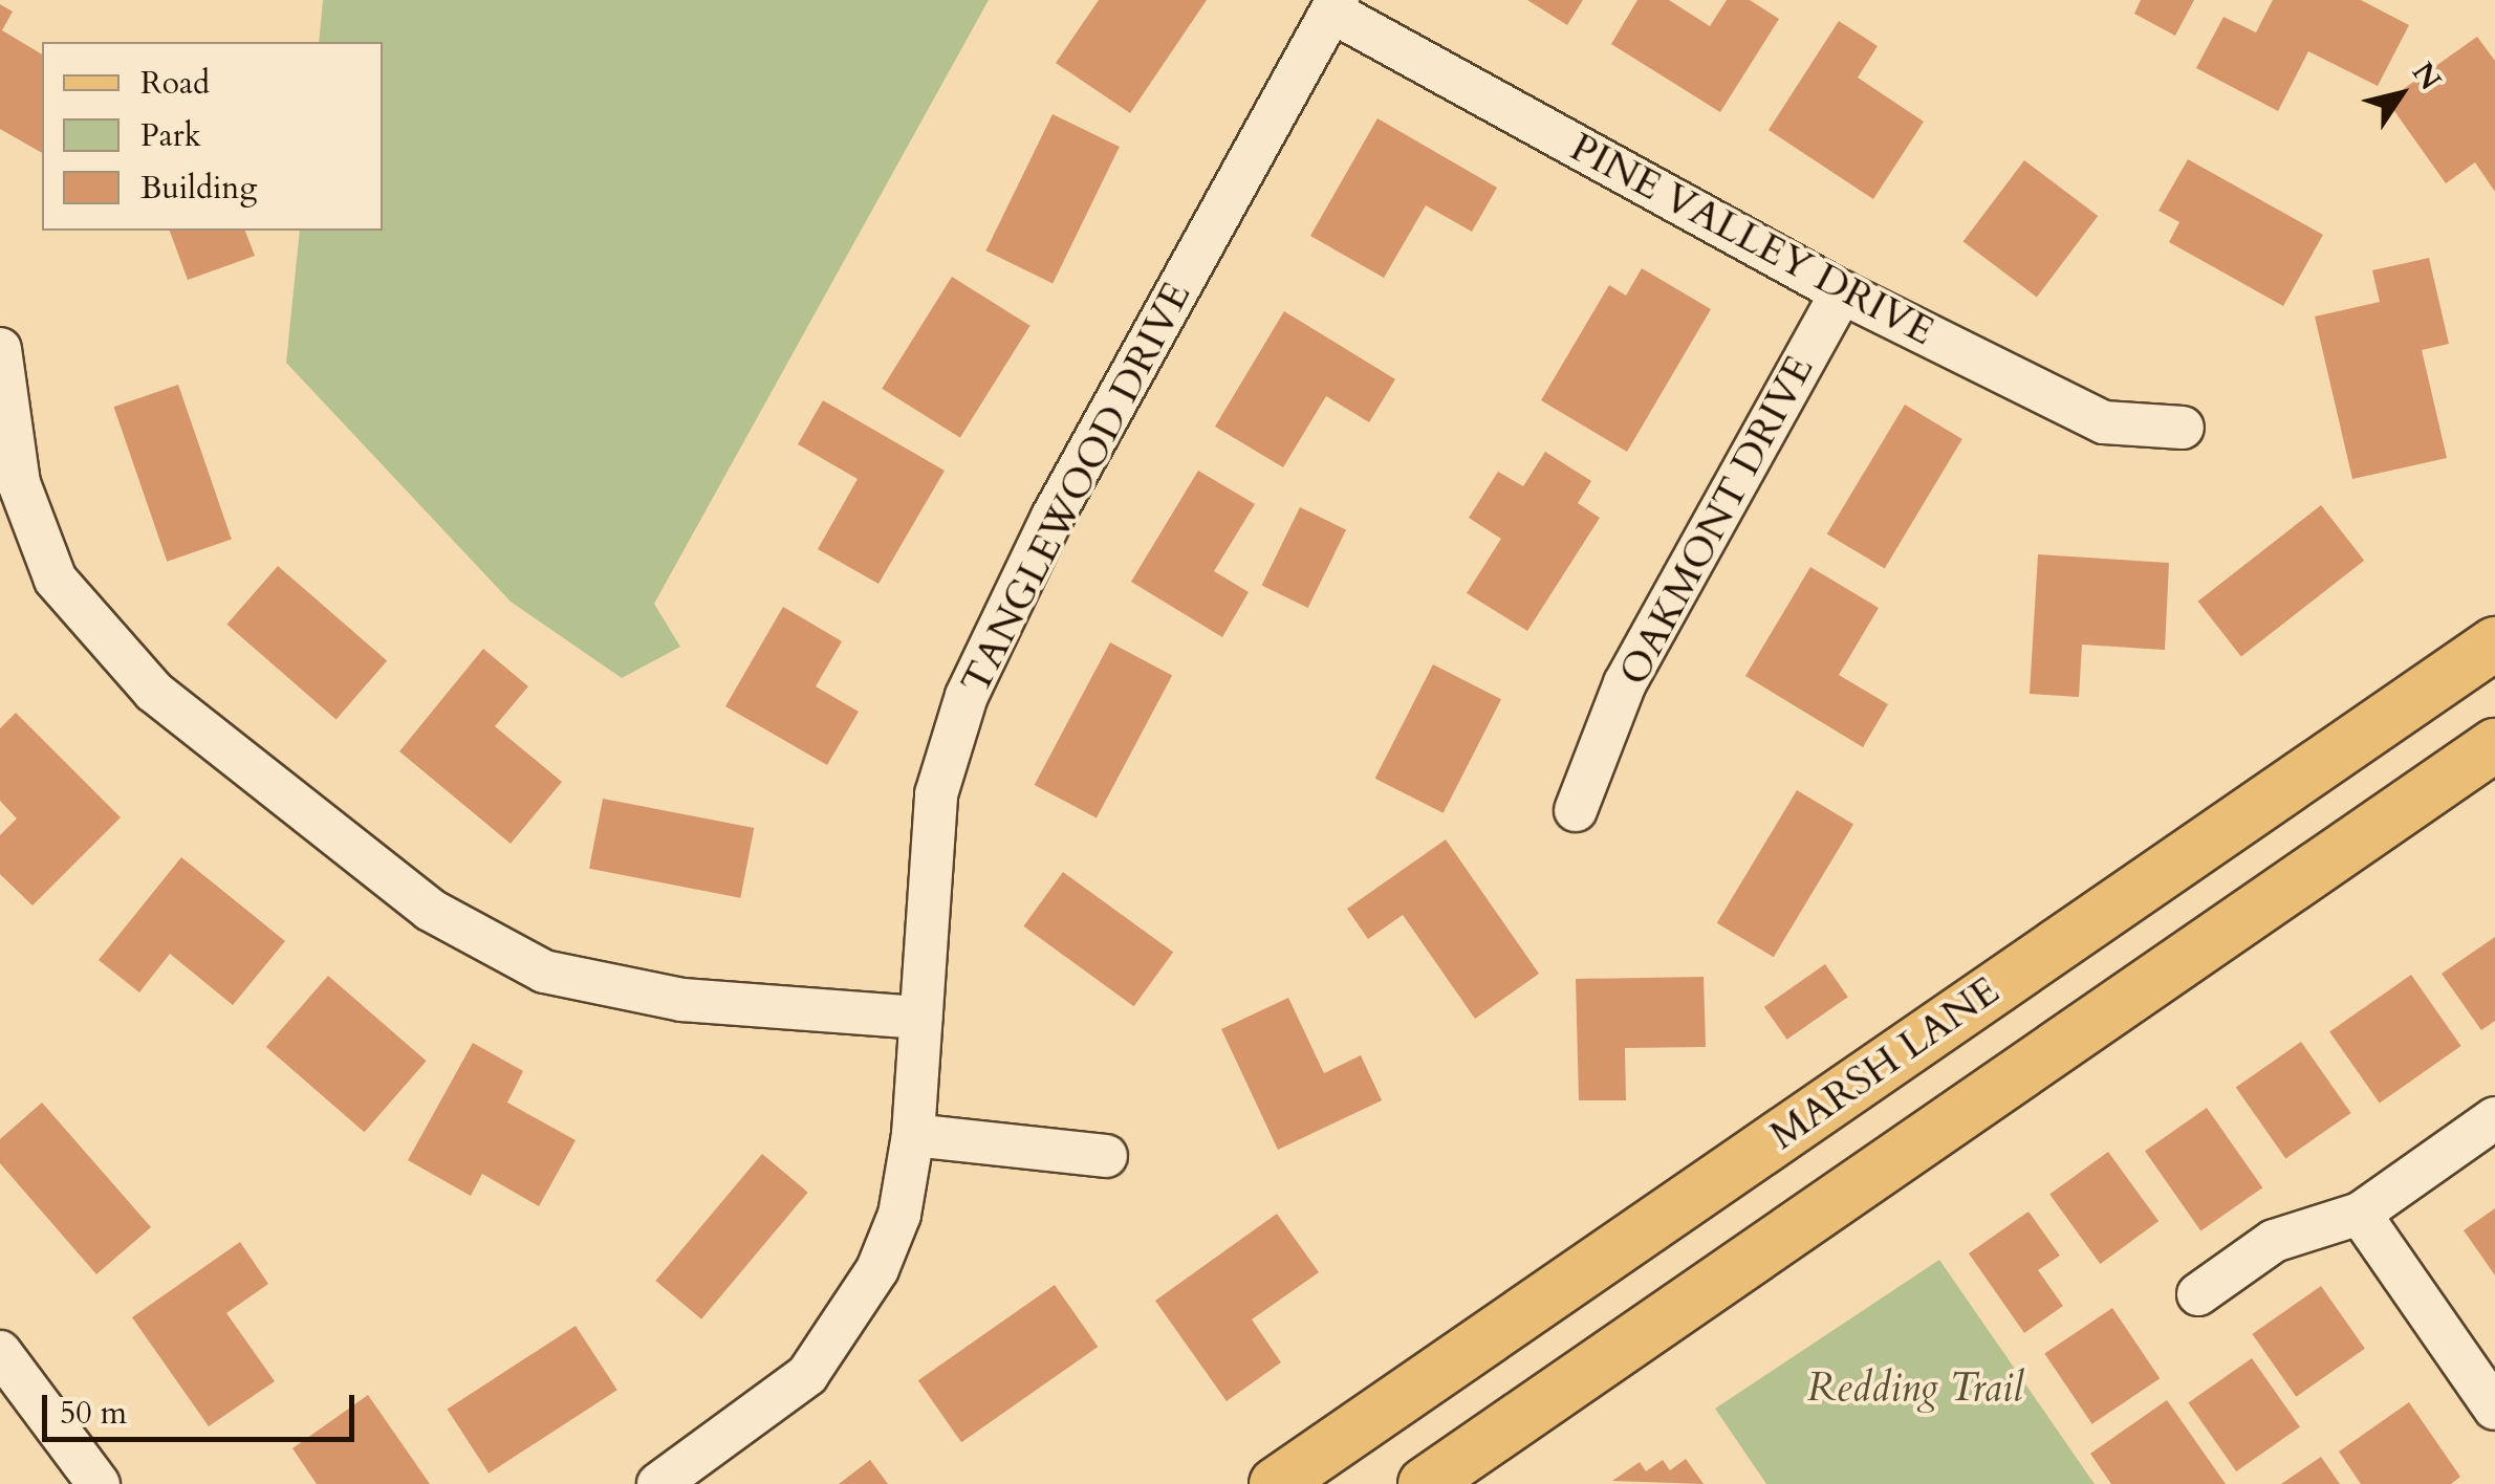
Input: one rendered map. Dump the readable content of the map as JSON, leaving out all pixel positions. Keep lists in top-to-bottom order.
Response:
{
  "streets": {
    "main road": ["MARSH LANE"],
    "street": ["PINE VALLEY DRIVE", "TANGLEWOOD DRIVE", "OAKMONT DRIVE"]
  },
  "crossings": [
    ["PINE VALLEY DRIVE", "TANGLEWOOD DRIVE"],
    ["PINE VALLEY DRIVE", "OAKMONT DRIVE"]
  ],
  "parks": ["Redding Trail"],
  "legend": ["Road", "Park", "Building"],
  "scale_bar": "50 m",
  "north": "top right"
}
